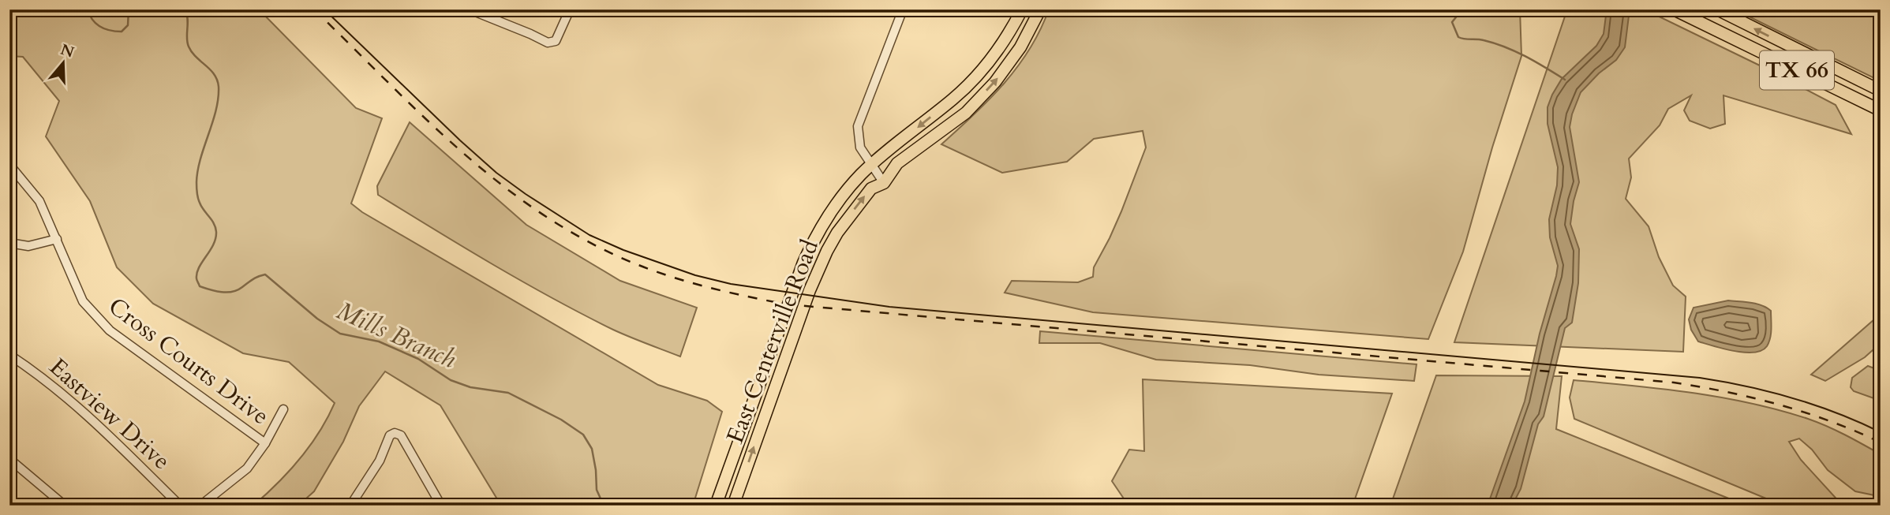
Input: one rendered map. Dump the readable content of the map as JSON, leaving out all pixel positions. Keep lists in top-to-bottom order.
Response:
{
  "streets": {
    "main road": ["TX 66", "East Centerville Road"],
    "street": ["Cross Courts Drive", "Eastview Drive"]
  },
  "water": ["Mills Branch"],
  "north": "top"
}
